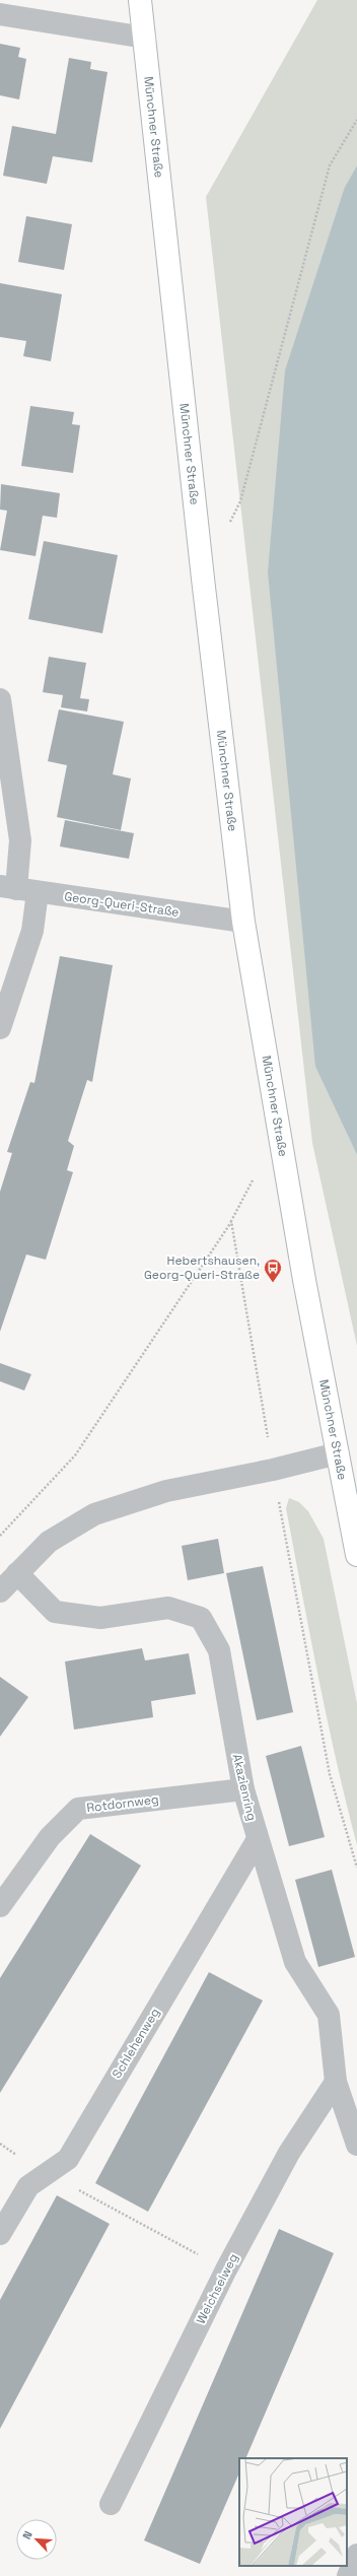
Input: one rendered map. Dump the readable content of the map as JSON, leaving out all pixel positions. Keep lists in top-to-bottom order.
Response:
{
  "streets": {
    "main road": ["Münchner Straße"],
    "street": [
      "Georg-Queri-Straße",
      "Akazienring",
      "Rotdornweg",
      "Schlehenweg",
      "Weichselweg"
    ]
  },
  "crossings": [
    ["Münchner Straße", "Georg-Queri-Straße"],
    ["Akazienring", "Rotdornweg"],
    ["Akazienring", "Schlehenweg"],
    ["Akazienring", "Weichselweg"]
  ],
  "places": {
    "bus stop": ["Hebertshausen, Georg-Queri-Straße"]
  },
  "north": "top left"
}
